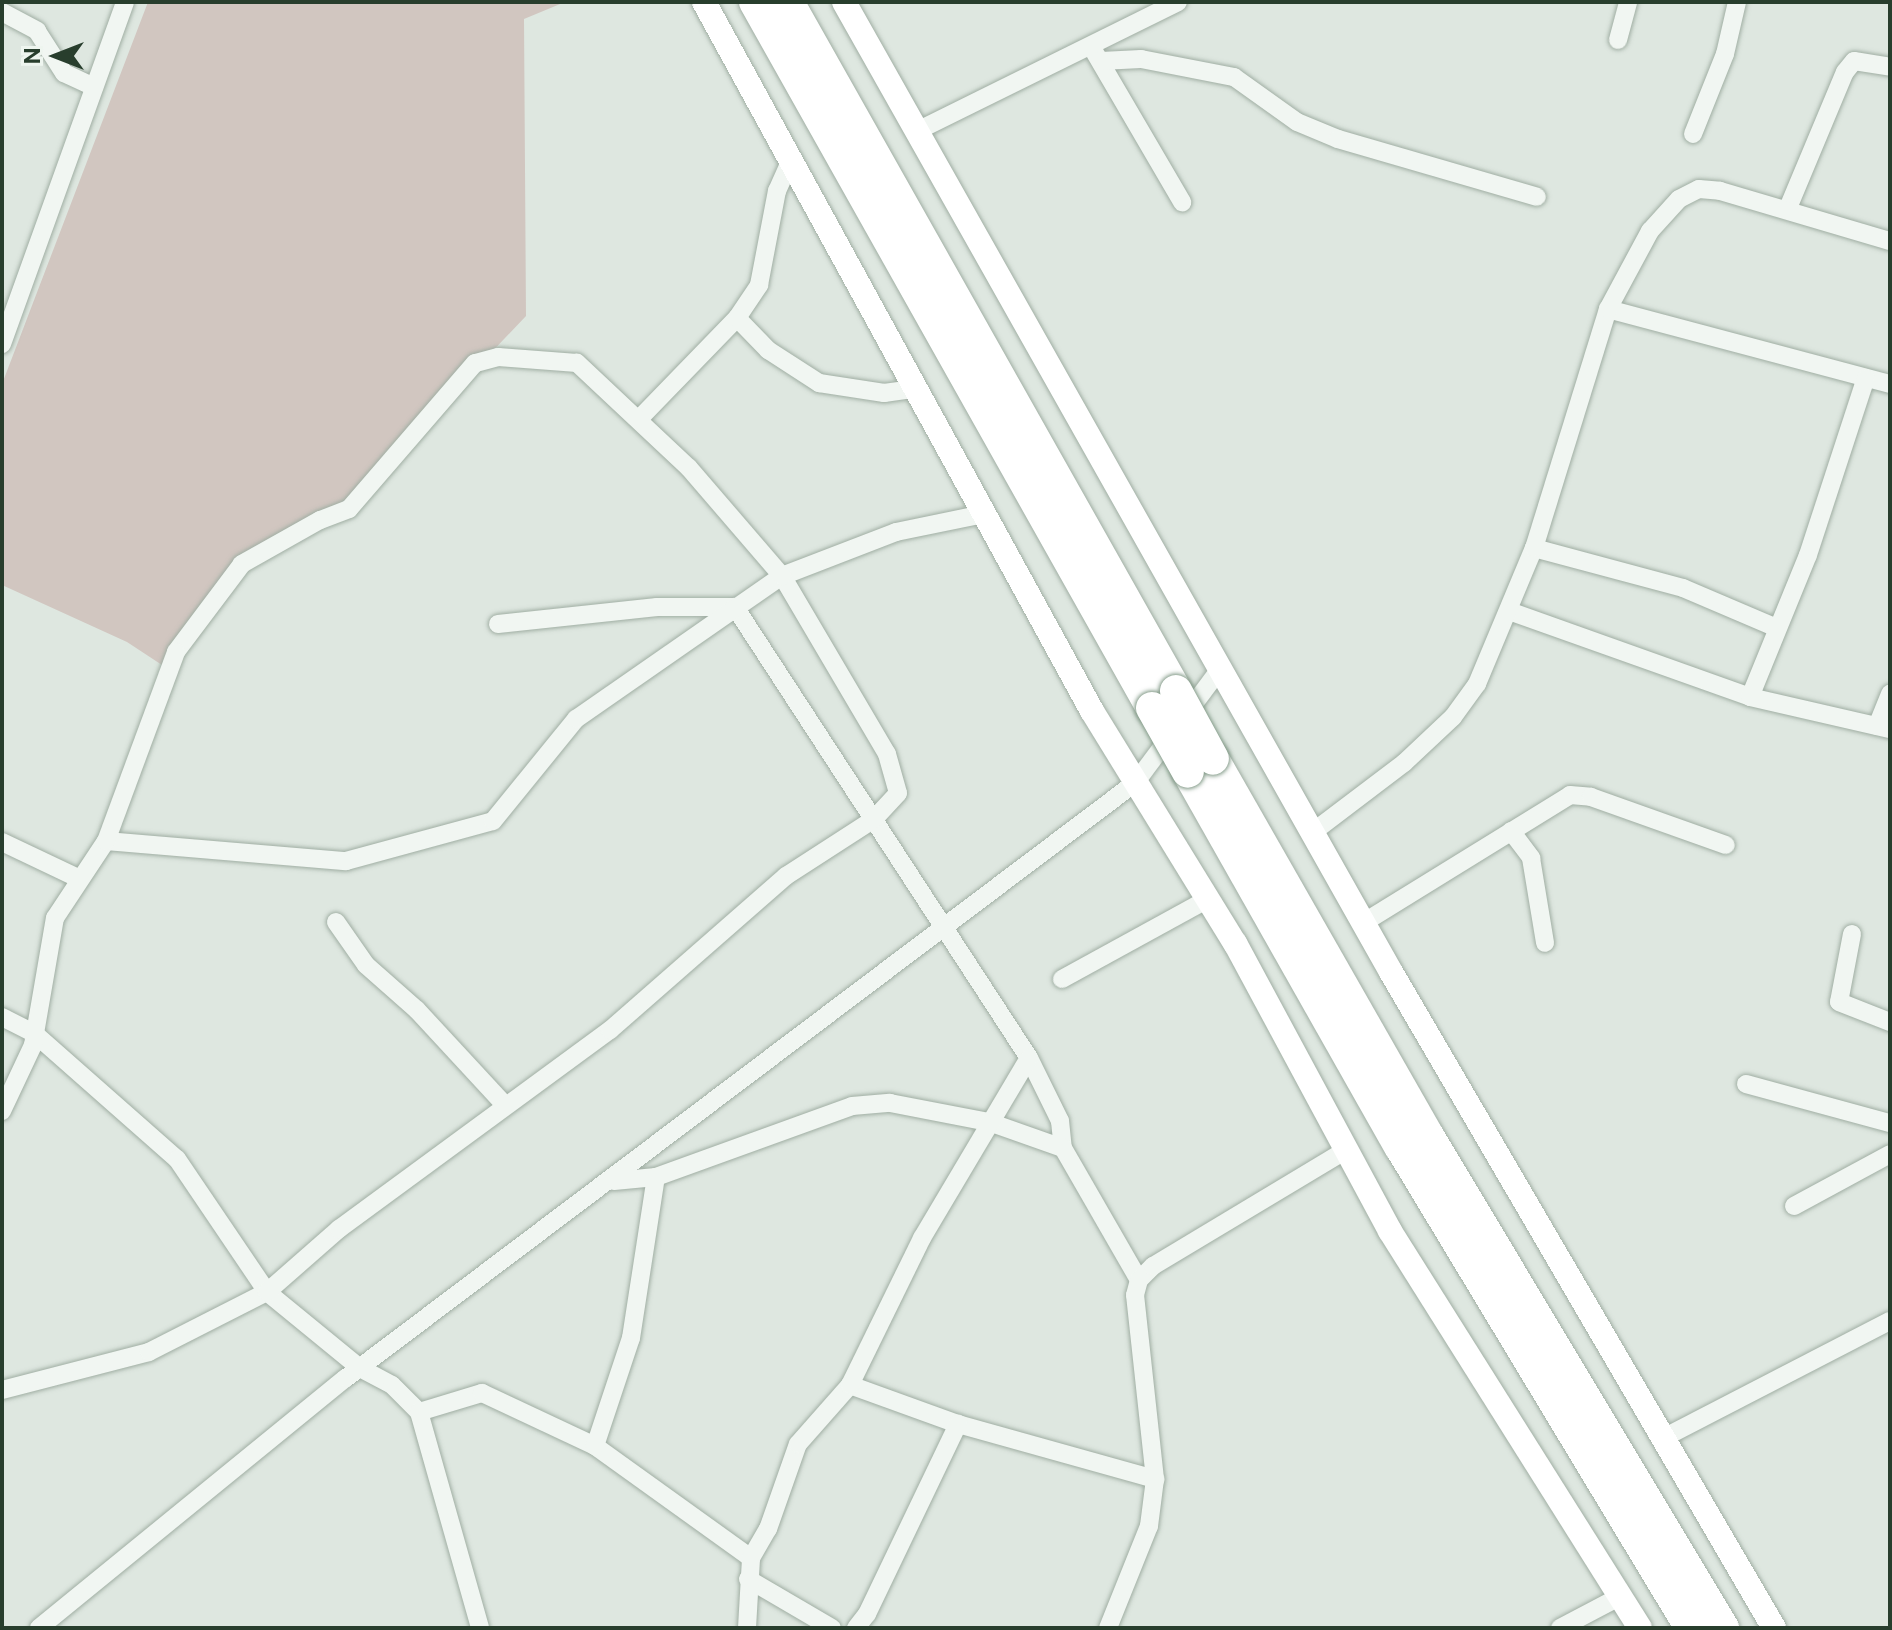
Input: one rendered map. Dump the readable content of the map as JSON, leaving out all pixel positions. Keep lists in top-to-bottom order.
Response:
{
  "north": "left"
}
